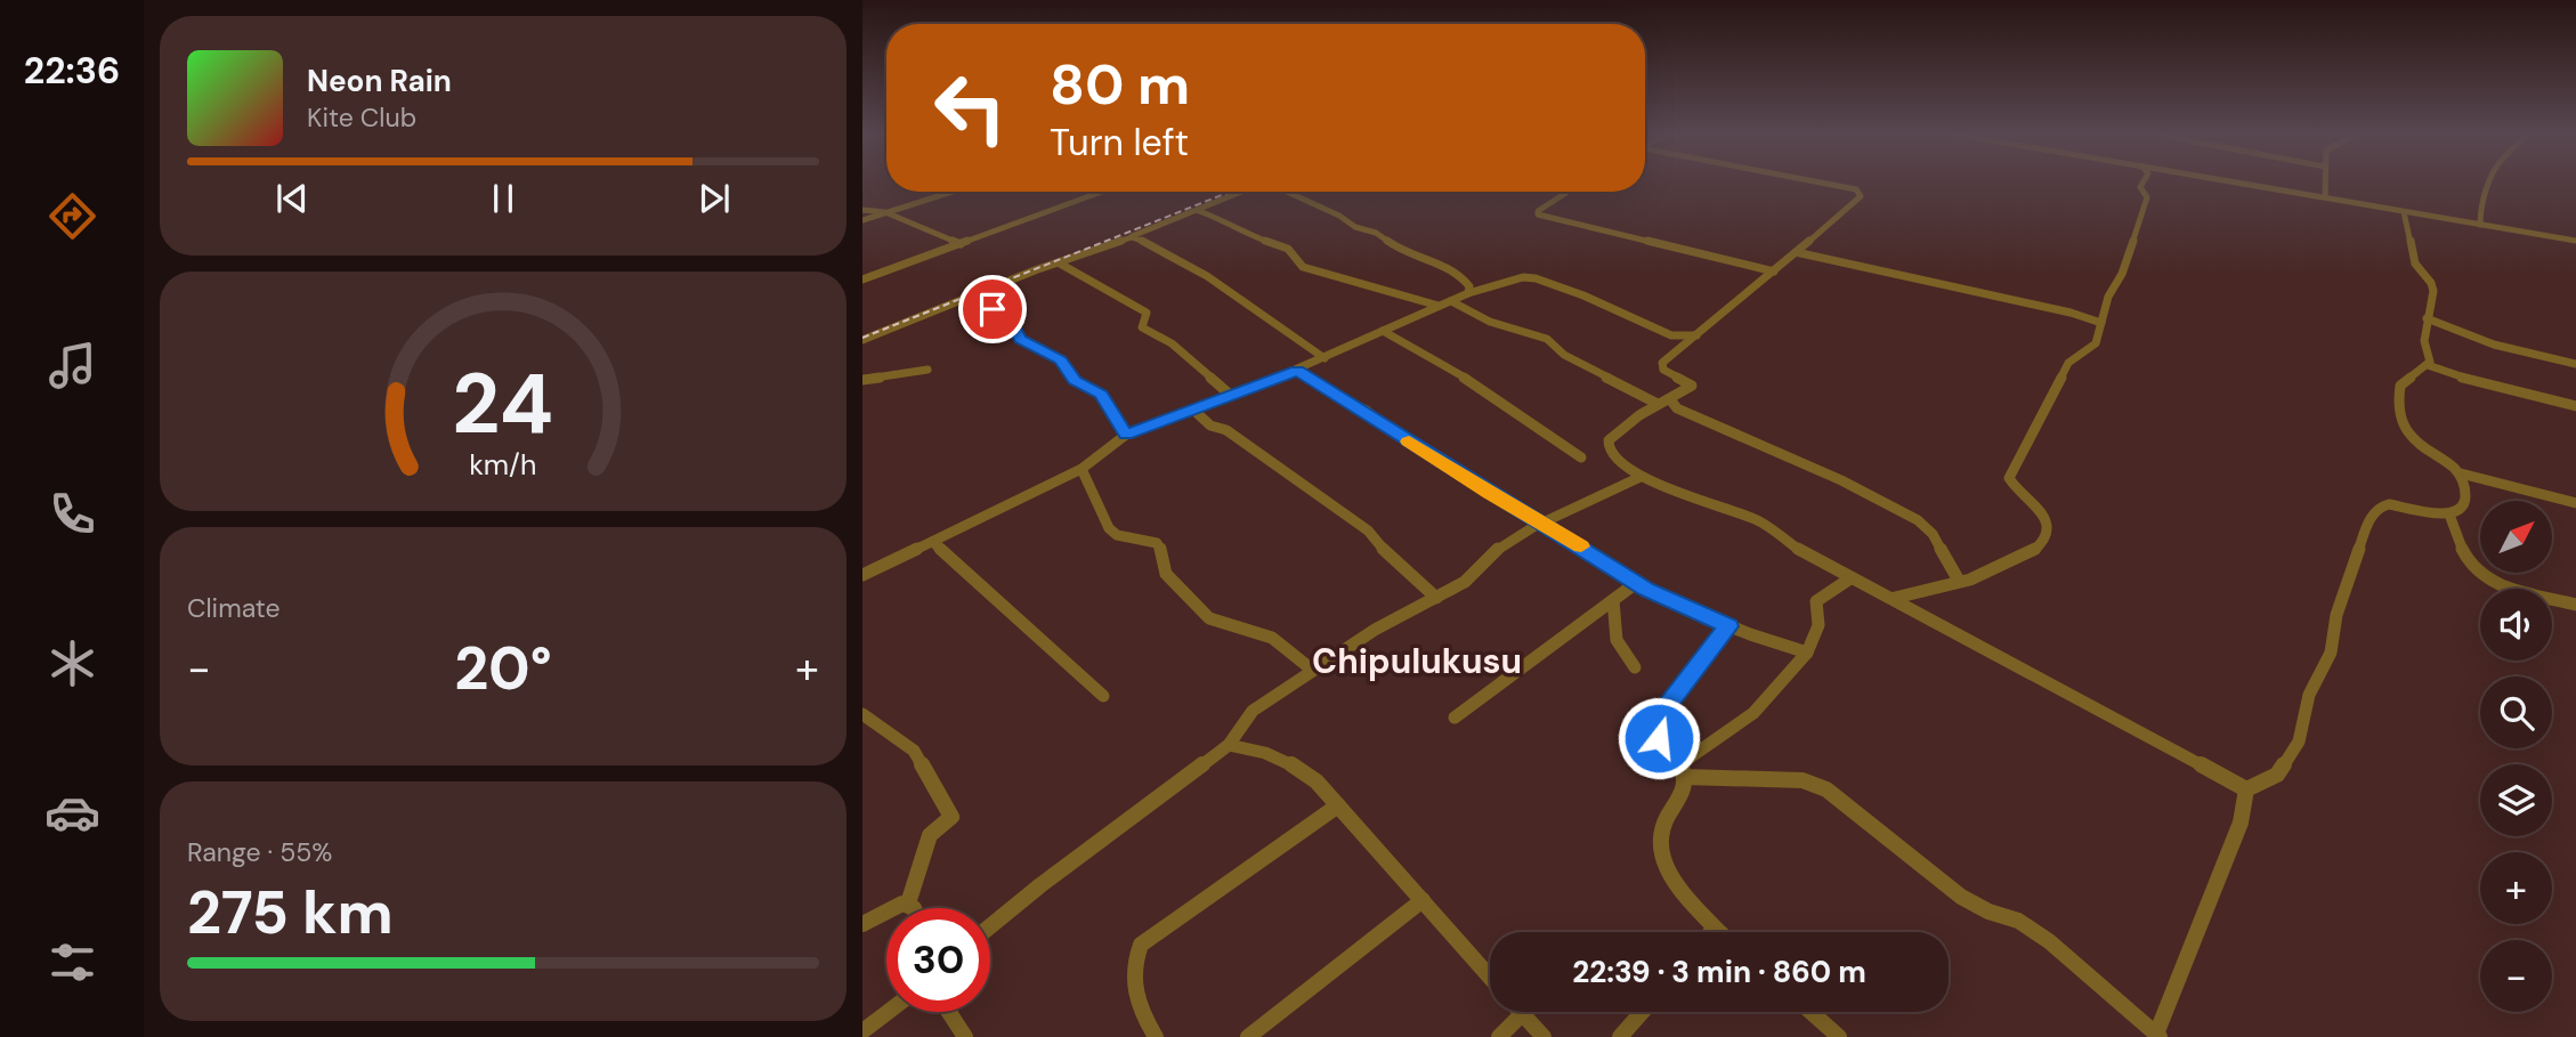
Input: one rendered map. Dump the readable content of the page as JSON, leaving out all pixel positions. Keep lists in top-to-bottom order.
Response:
{
  "districts": ["Chipulukusu"],
  "north": "top right",
  "page": {
    "tabs": "22:36",
    "turn": ["80 m", "Turn left"],
    "song": ["Neon Rain", "Kite Club"],
    "map_buttons": ["+", "−"],
    "tile": [
      "Climate",
      ["Range · 55%", "275 km"]
    ],
    "heat": ["−", "20°", "+"],
    "limit": "30",
    "trip": "22:39 · 3 min · 860 m",
    "gauge": ["24", "km/h"]
  }
}
